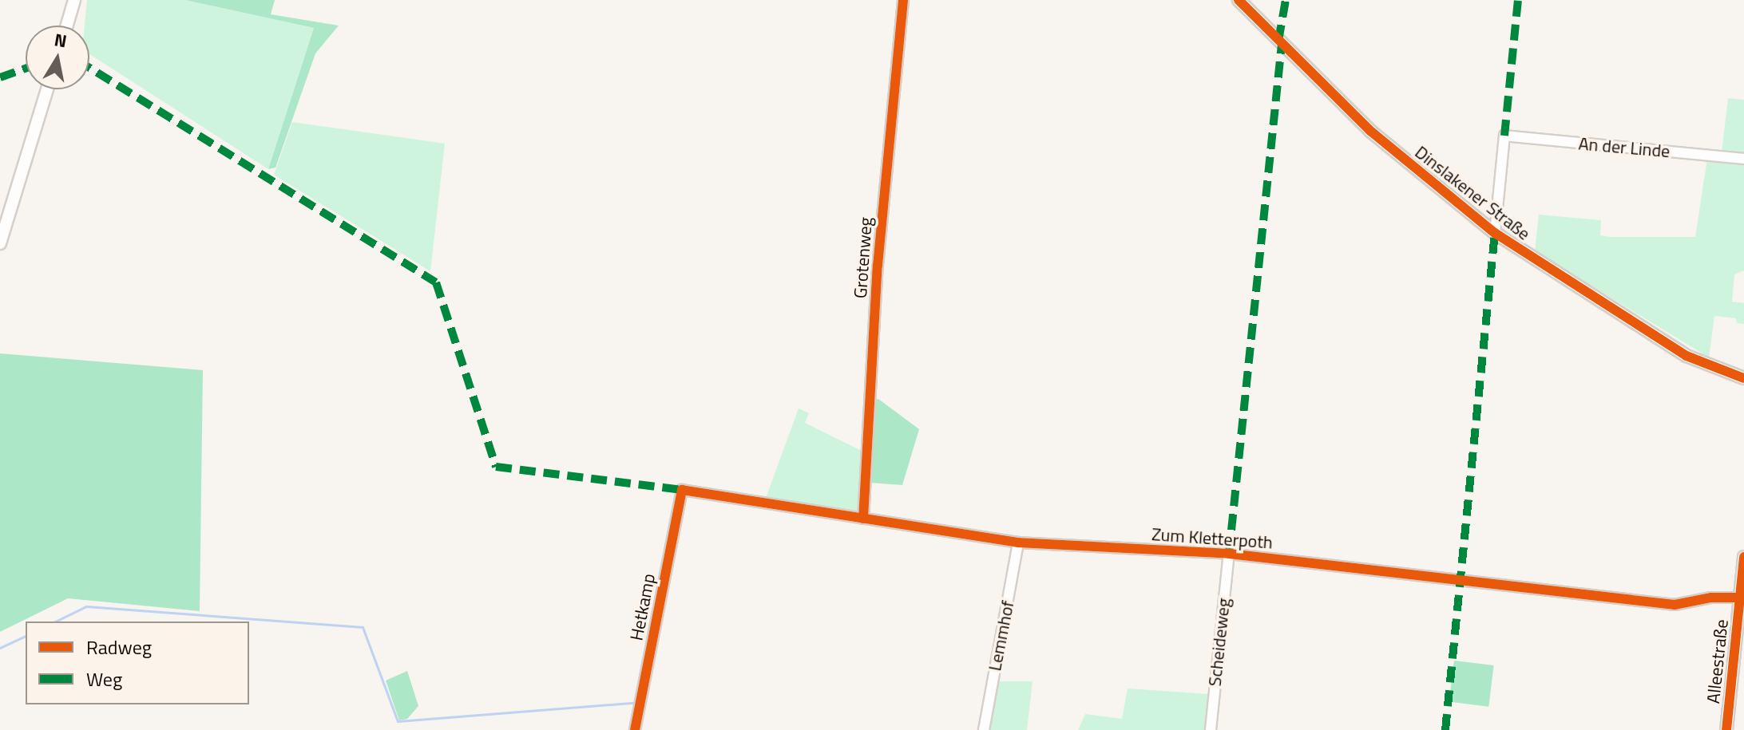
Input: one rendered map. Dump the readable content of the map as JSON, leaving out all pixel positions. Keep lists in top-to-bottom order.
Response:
{
  "streets": {
    "main road": ["Dinslakener Straße", "Alleestraße"],
    "street": [
      "An der Linde",
      "Grotenweg",
      "Zum Kletterpoth",
      "Hetkamp",
      "Lemmhof",
      "Scheideweg"
    ]
  },
  "crossings": [
    ["An der Linde", "Dinslakener Straße"],
    ["Grotenweg", "Zum Kletterpoth"],
    ["Zum Kletterpoth", "Hetkamp"],
    ["Zum Kletterpoth", "Lemmhof"],
    ["Zum Kletterpoth", "Scheideweg"],
    ["Zum Kletterpoth", "Alleestraße"]
  ],
  "legend": ["Radweg", "Weg"],
  "north": "top"
}
